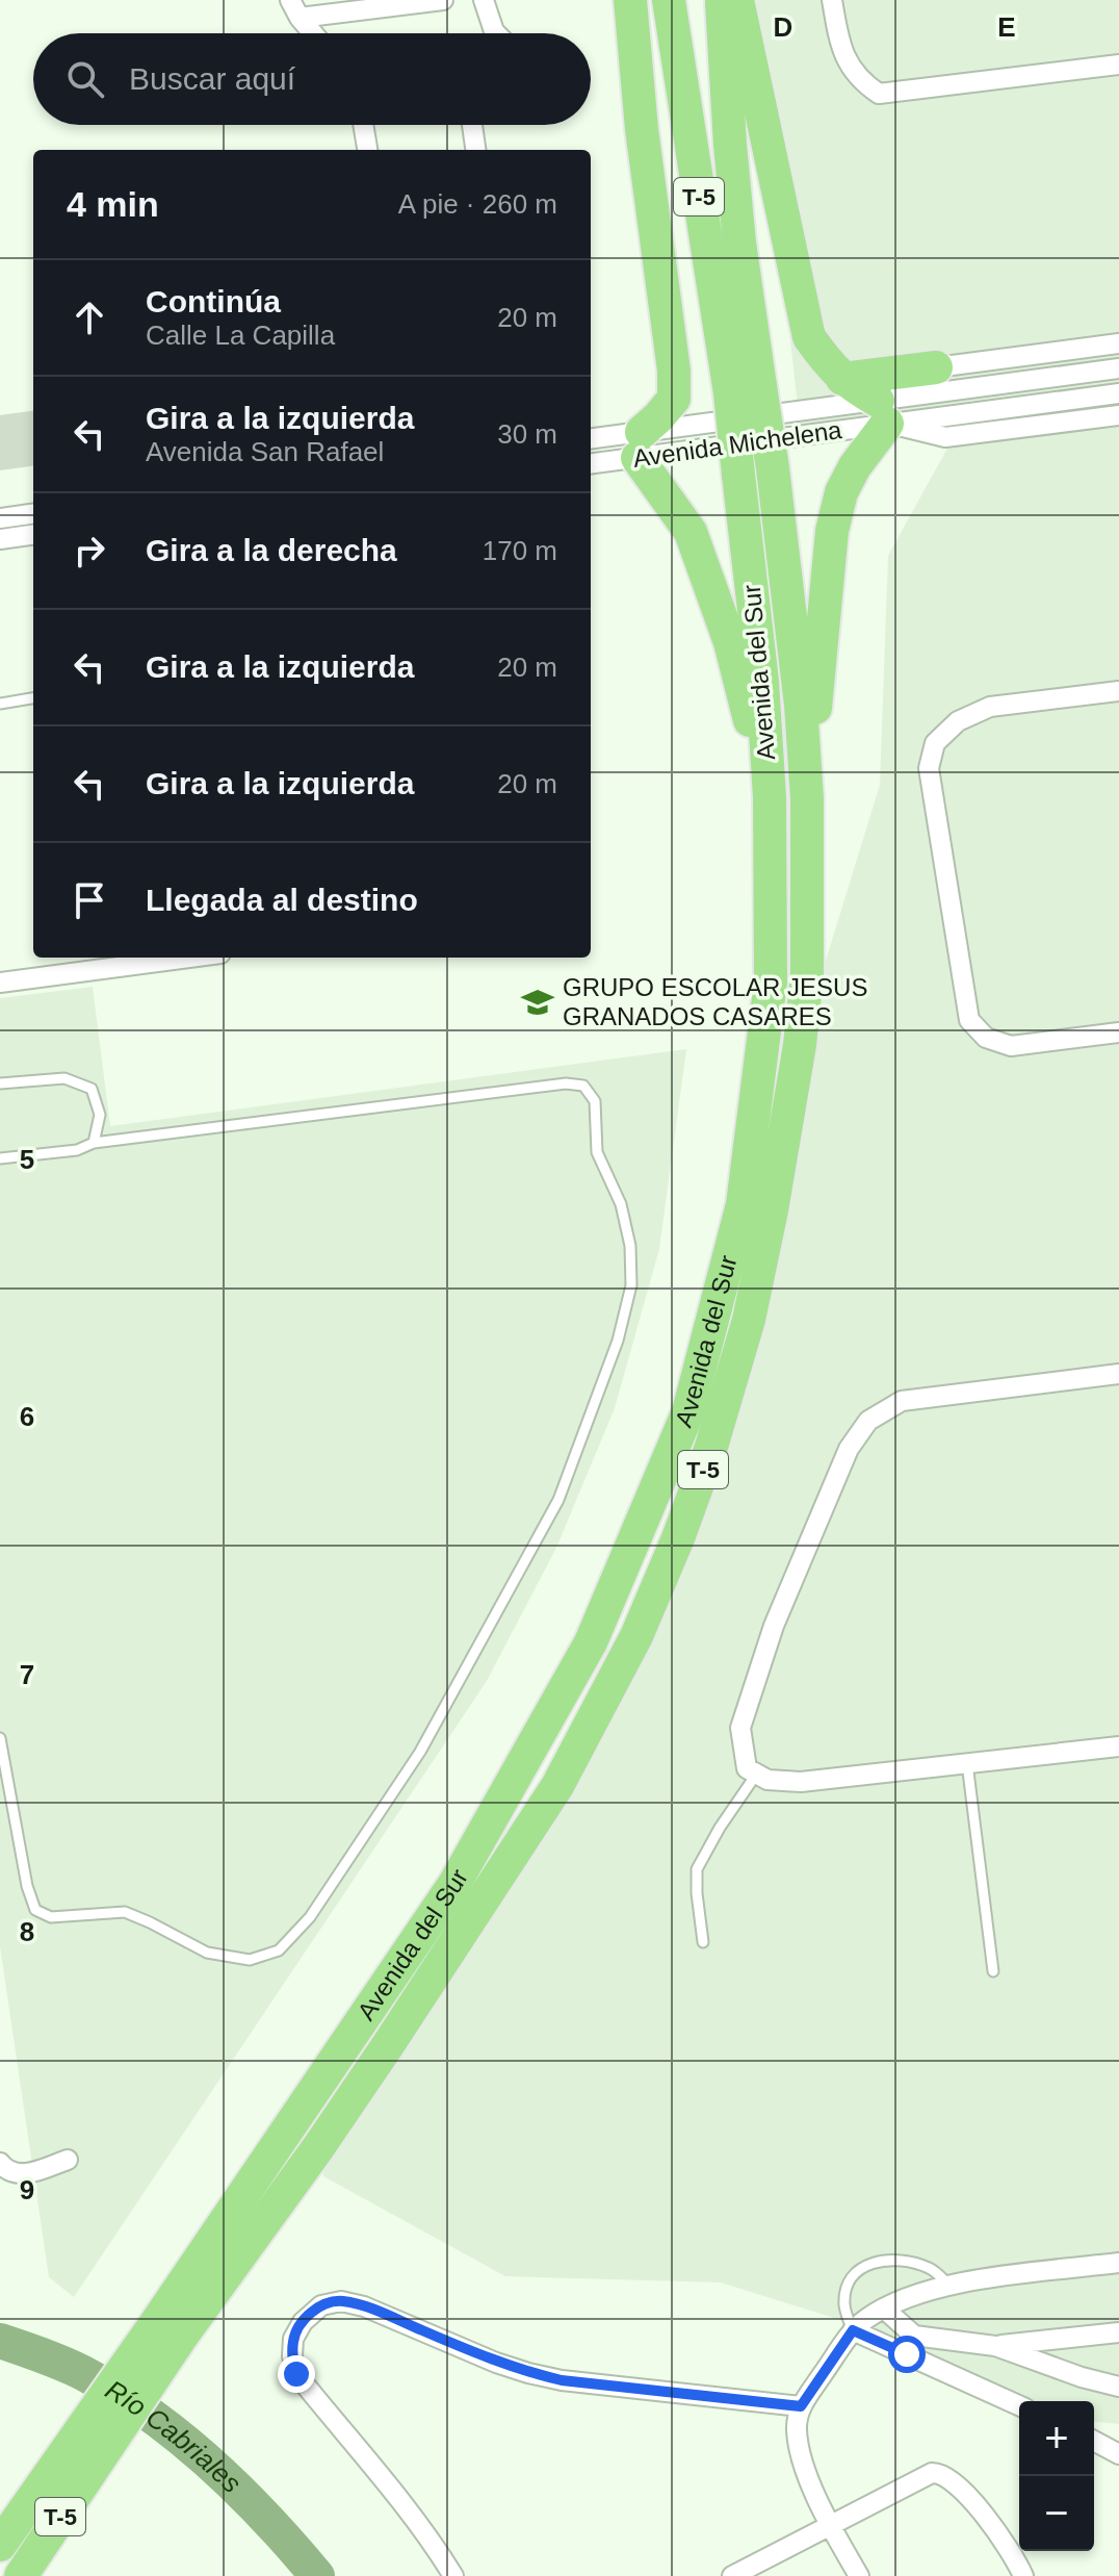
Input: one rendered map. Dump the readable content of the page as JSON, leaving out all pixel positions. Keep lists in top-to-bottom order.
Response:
{
  "streets": {
    "highway": ["T-5", "Avenida del Sur"],
    "street": ["Avenida Michelena"]
  },
  "water": ["Río Cabriales"],
  "places": {
    "school or university": ["GRUPO ESCOLAR JESUS GRANADOS CASARES"]
  },
  "page": {
    "search": "Buscar aquí",
    "heading": ["4 min", "A pie · 260 m"],
    "list": [
      ["Continúa", "Calle La Capilla", "20 m"],
      ["Gira a la izquierda", "Avenida San Rafael", "30 m"],
      ["Gira a la derecha", "170 m"],
      ["Gira a la izquierda", "20 m"],
      ["Gira a la izquierda", "20 m"],
      "Llegada al destino"
    ],
    "map_buttons": ["+", "−"]
  },
  "grid": {
    "columns": ["D", "E"],
    "rows": [
      "5",
      "6",
      "7",
      "8",
      "9"
    ]
  }
}
